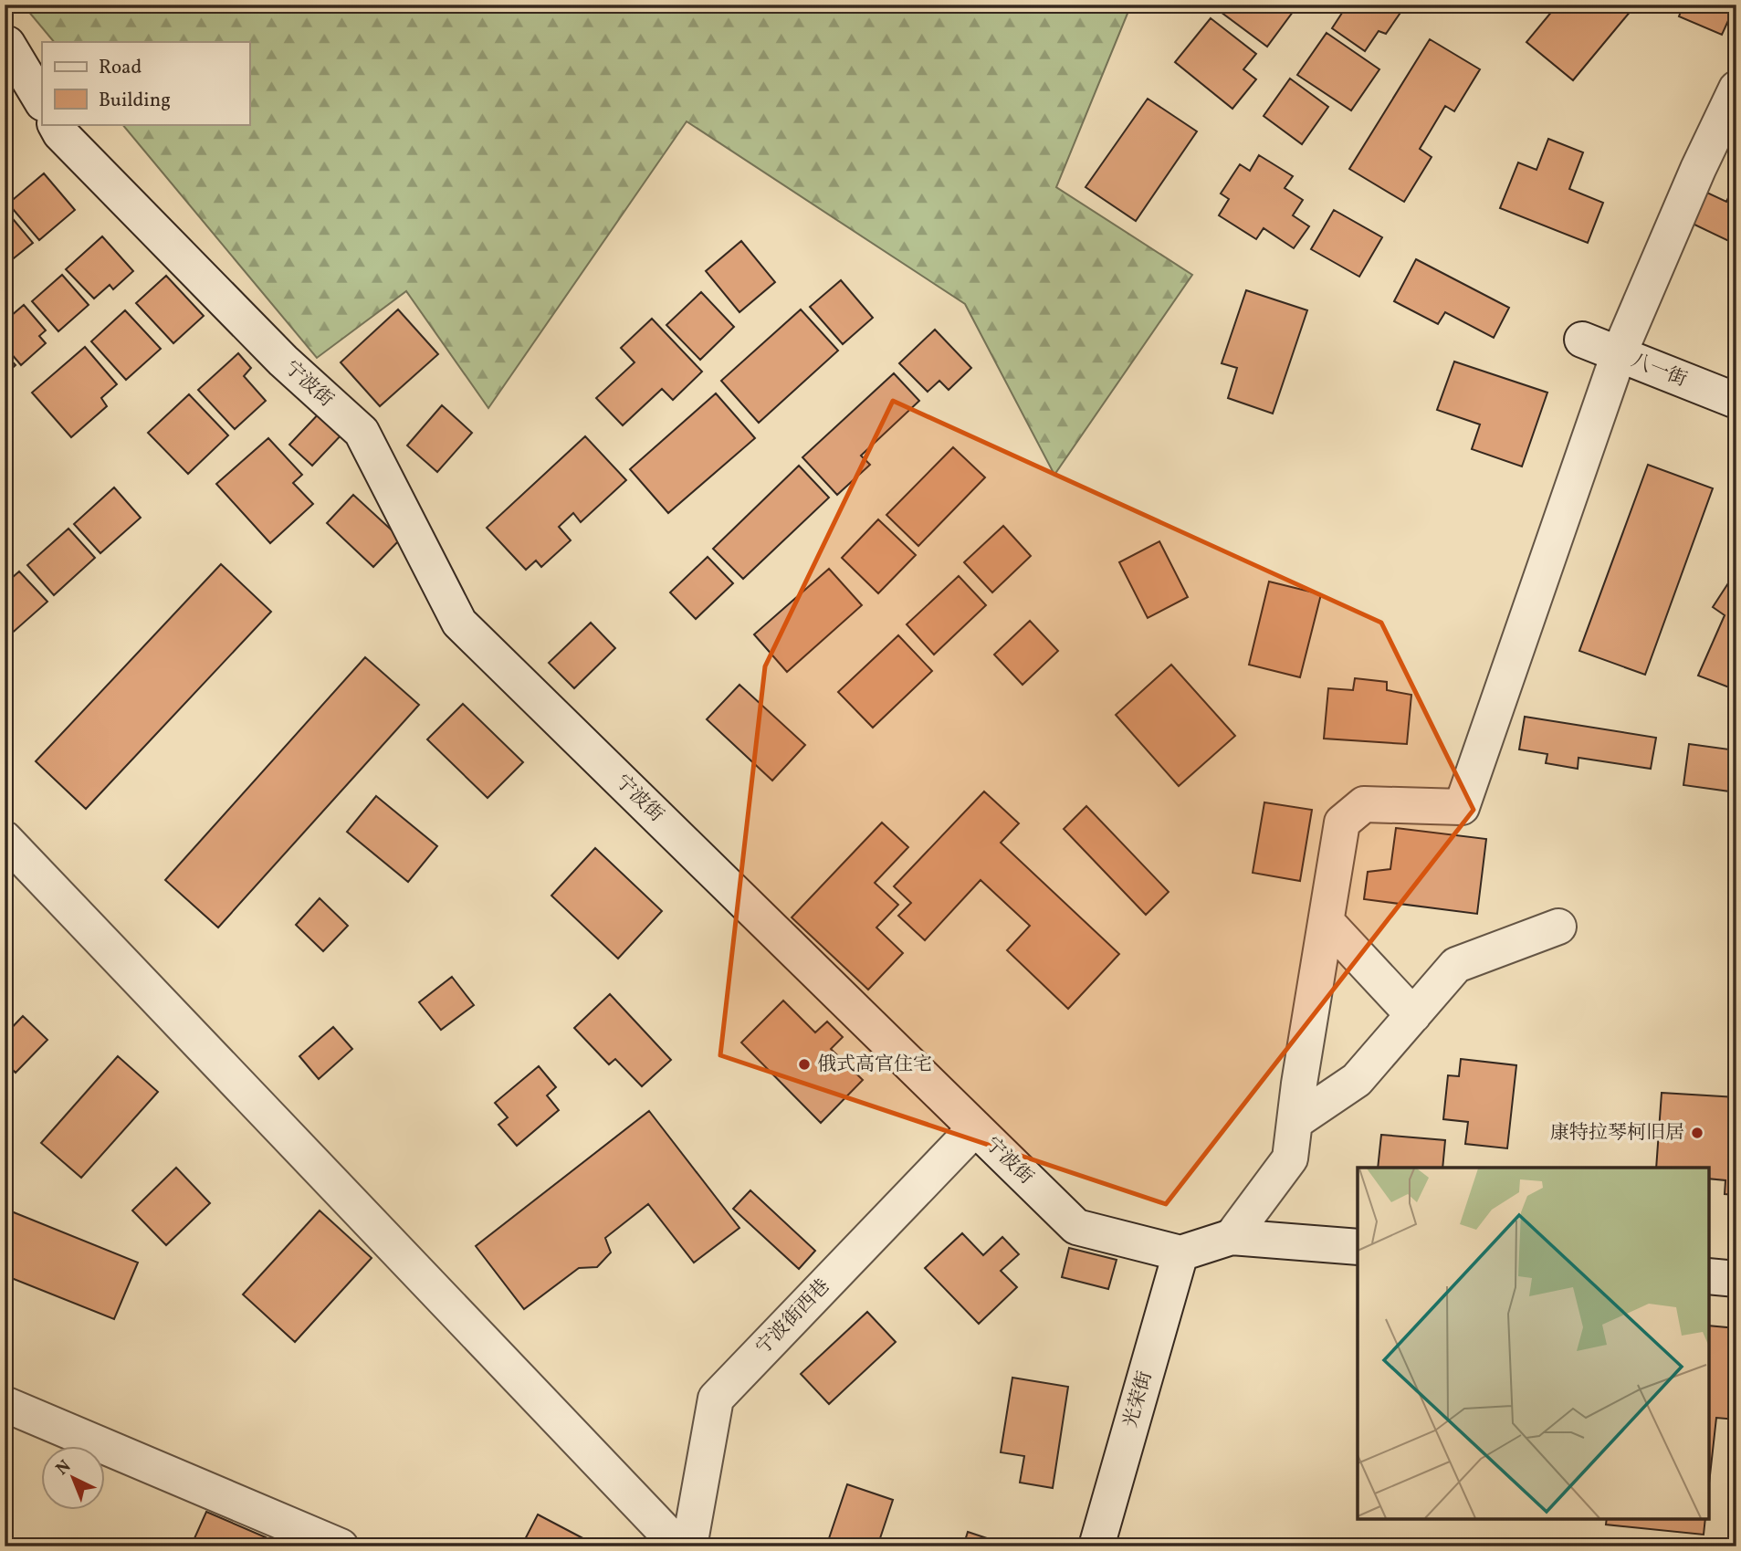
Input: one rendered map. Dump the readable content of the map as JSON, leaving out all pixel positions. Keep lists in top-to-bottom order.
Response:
{
  "streets": {
    "street": [
      "八一街",
      "宁波街",
      "宁波街西巷",
      "光荣街"
    ]
  },
  "crossings": [
    ["宁波街", "宁波街西巷"],
    ["宁波街", "光荣街"]
  ],
  "places": ["俄式高官住宅", "康特拉琴柯旧居"],
  "legend": ["Road", "Building"],
  "north": "top left"
}
